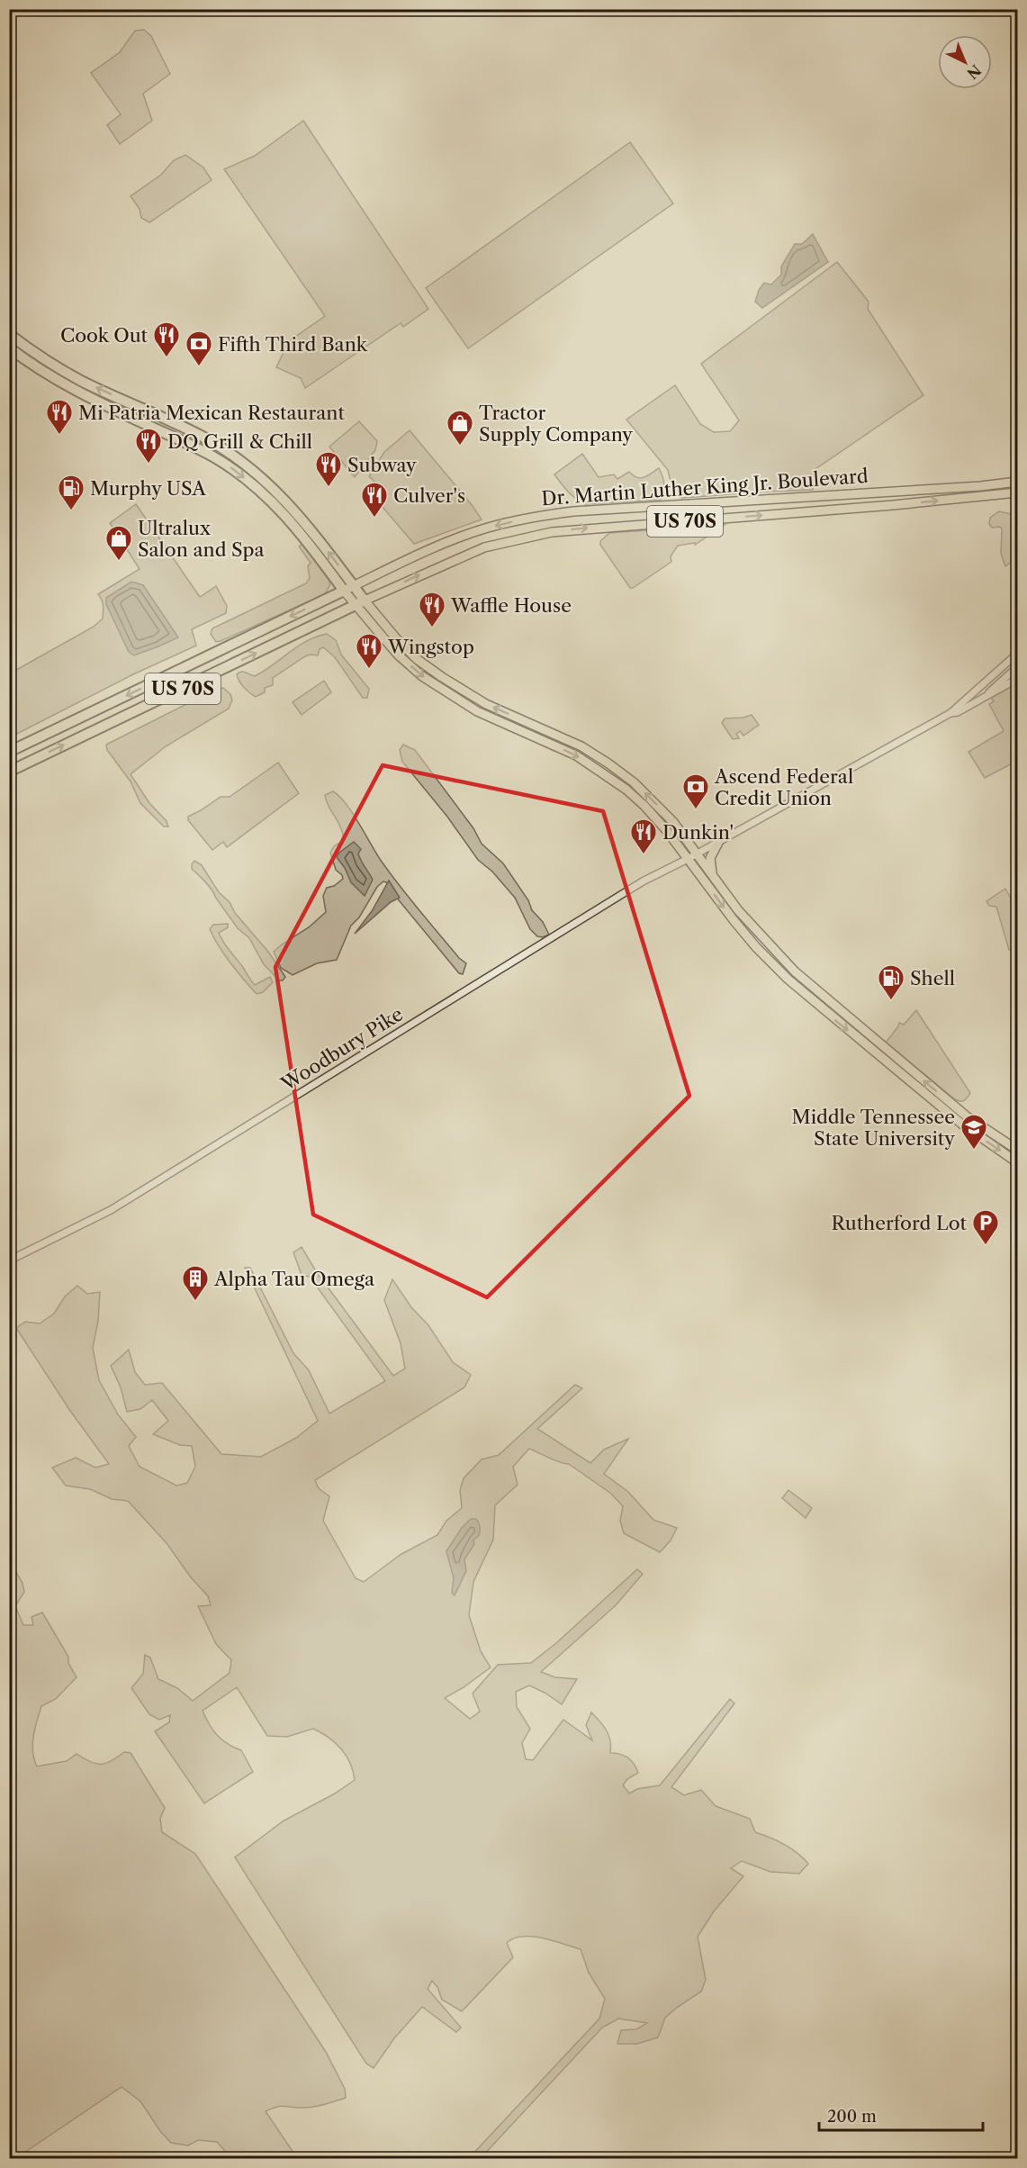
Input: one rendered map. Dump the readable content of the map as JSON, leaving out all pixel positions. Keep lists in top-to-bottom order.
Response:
{
  "streets": {
    "highway": ["Dr. Martin Luther King Jr. Boulevard", "US 70S"],
    "street": ["Woodbury Pike"]
  },
  "crossings": [
    ["Dr. Martin Luther King Jr. Boulevard", "US 70S"]
  ],
  "places": {
    "restaurant": [
      "Cook Out",
      "Mi Patria Mexican Restaurant",
      "DQ Grill & Chill",
      "Subway",
      "Culver's",
      "Waffle House",
      "Wingstop",
      "Dunkin'"
    ],
    "bank": ["Fifth Third Bank", "Ascend Federal Credit Union"],
    "shop": ["Tractor Supply Company", "Ultralux Salon and Spa"],
    "fuel station": ["Murphy USA", "Shell"],
    "school or university": ["Middle Tennessee State University"],
    "parking": ["Rutherford Lot"],
    "building": ["Alpha Tau Omega"]
  },
  "scale_bar": "200 m",
  "north": "bottom right"
}
